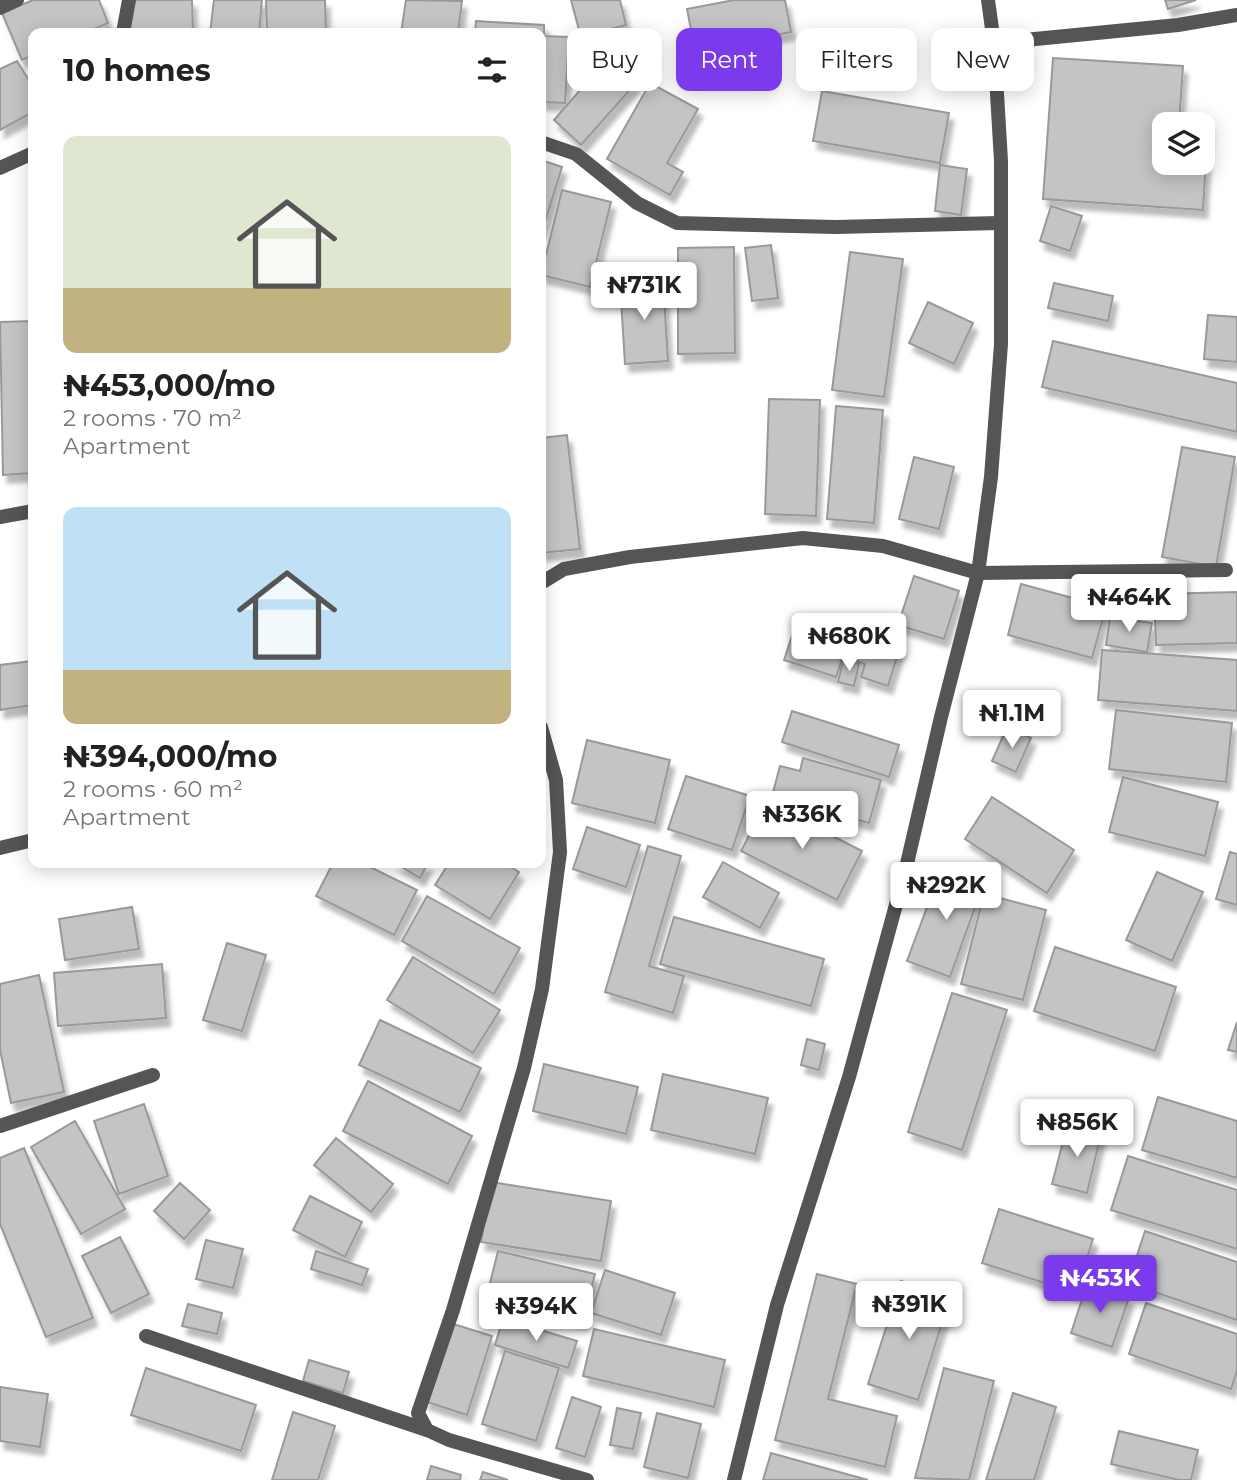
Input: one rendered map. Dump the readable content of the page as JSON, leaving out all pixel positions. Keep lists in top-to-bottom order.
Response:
{
  "page": {
    "chip": [
      "Buy",
      "Rent",
      "Filters",
      "New"
    ],
    "heading": "10 homes",
    "list": [
      {
        "name": "₦453,000/mo",
        "note": "2 rooms · 70 m² · Apartment"
      },
      {
        "name": "₦394,000/mo",
        "note": "2 rooms · 60 m² · Apartment"
      }
    ],
    "price": [
      "₦731K",
      "₦464K",
      "₦680K",
      "₦1.1M",
      "₦336K",
      "₦292K",
      "₦856K",
      "₦453K",
      "₦391K",
      "₦394K"
    ]
  }
}
